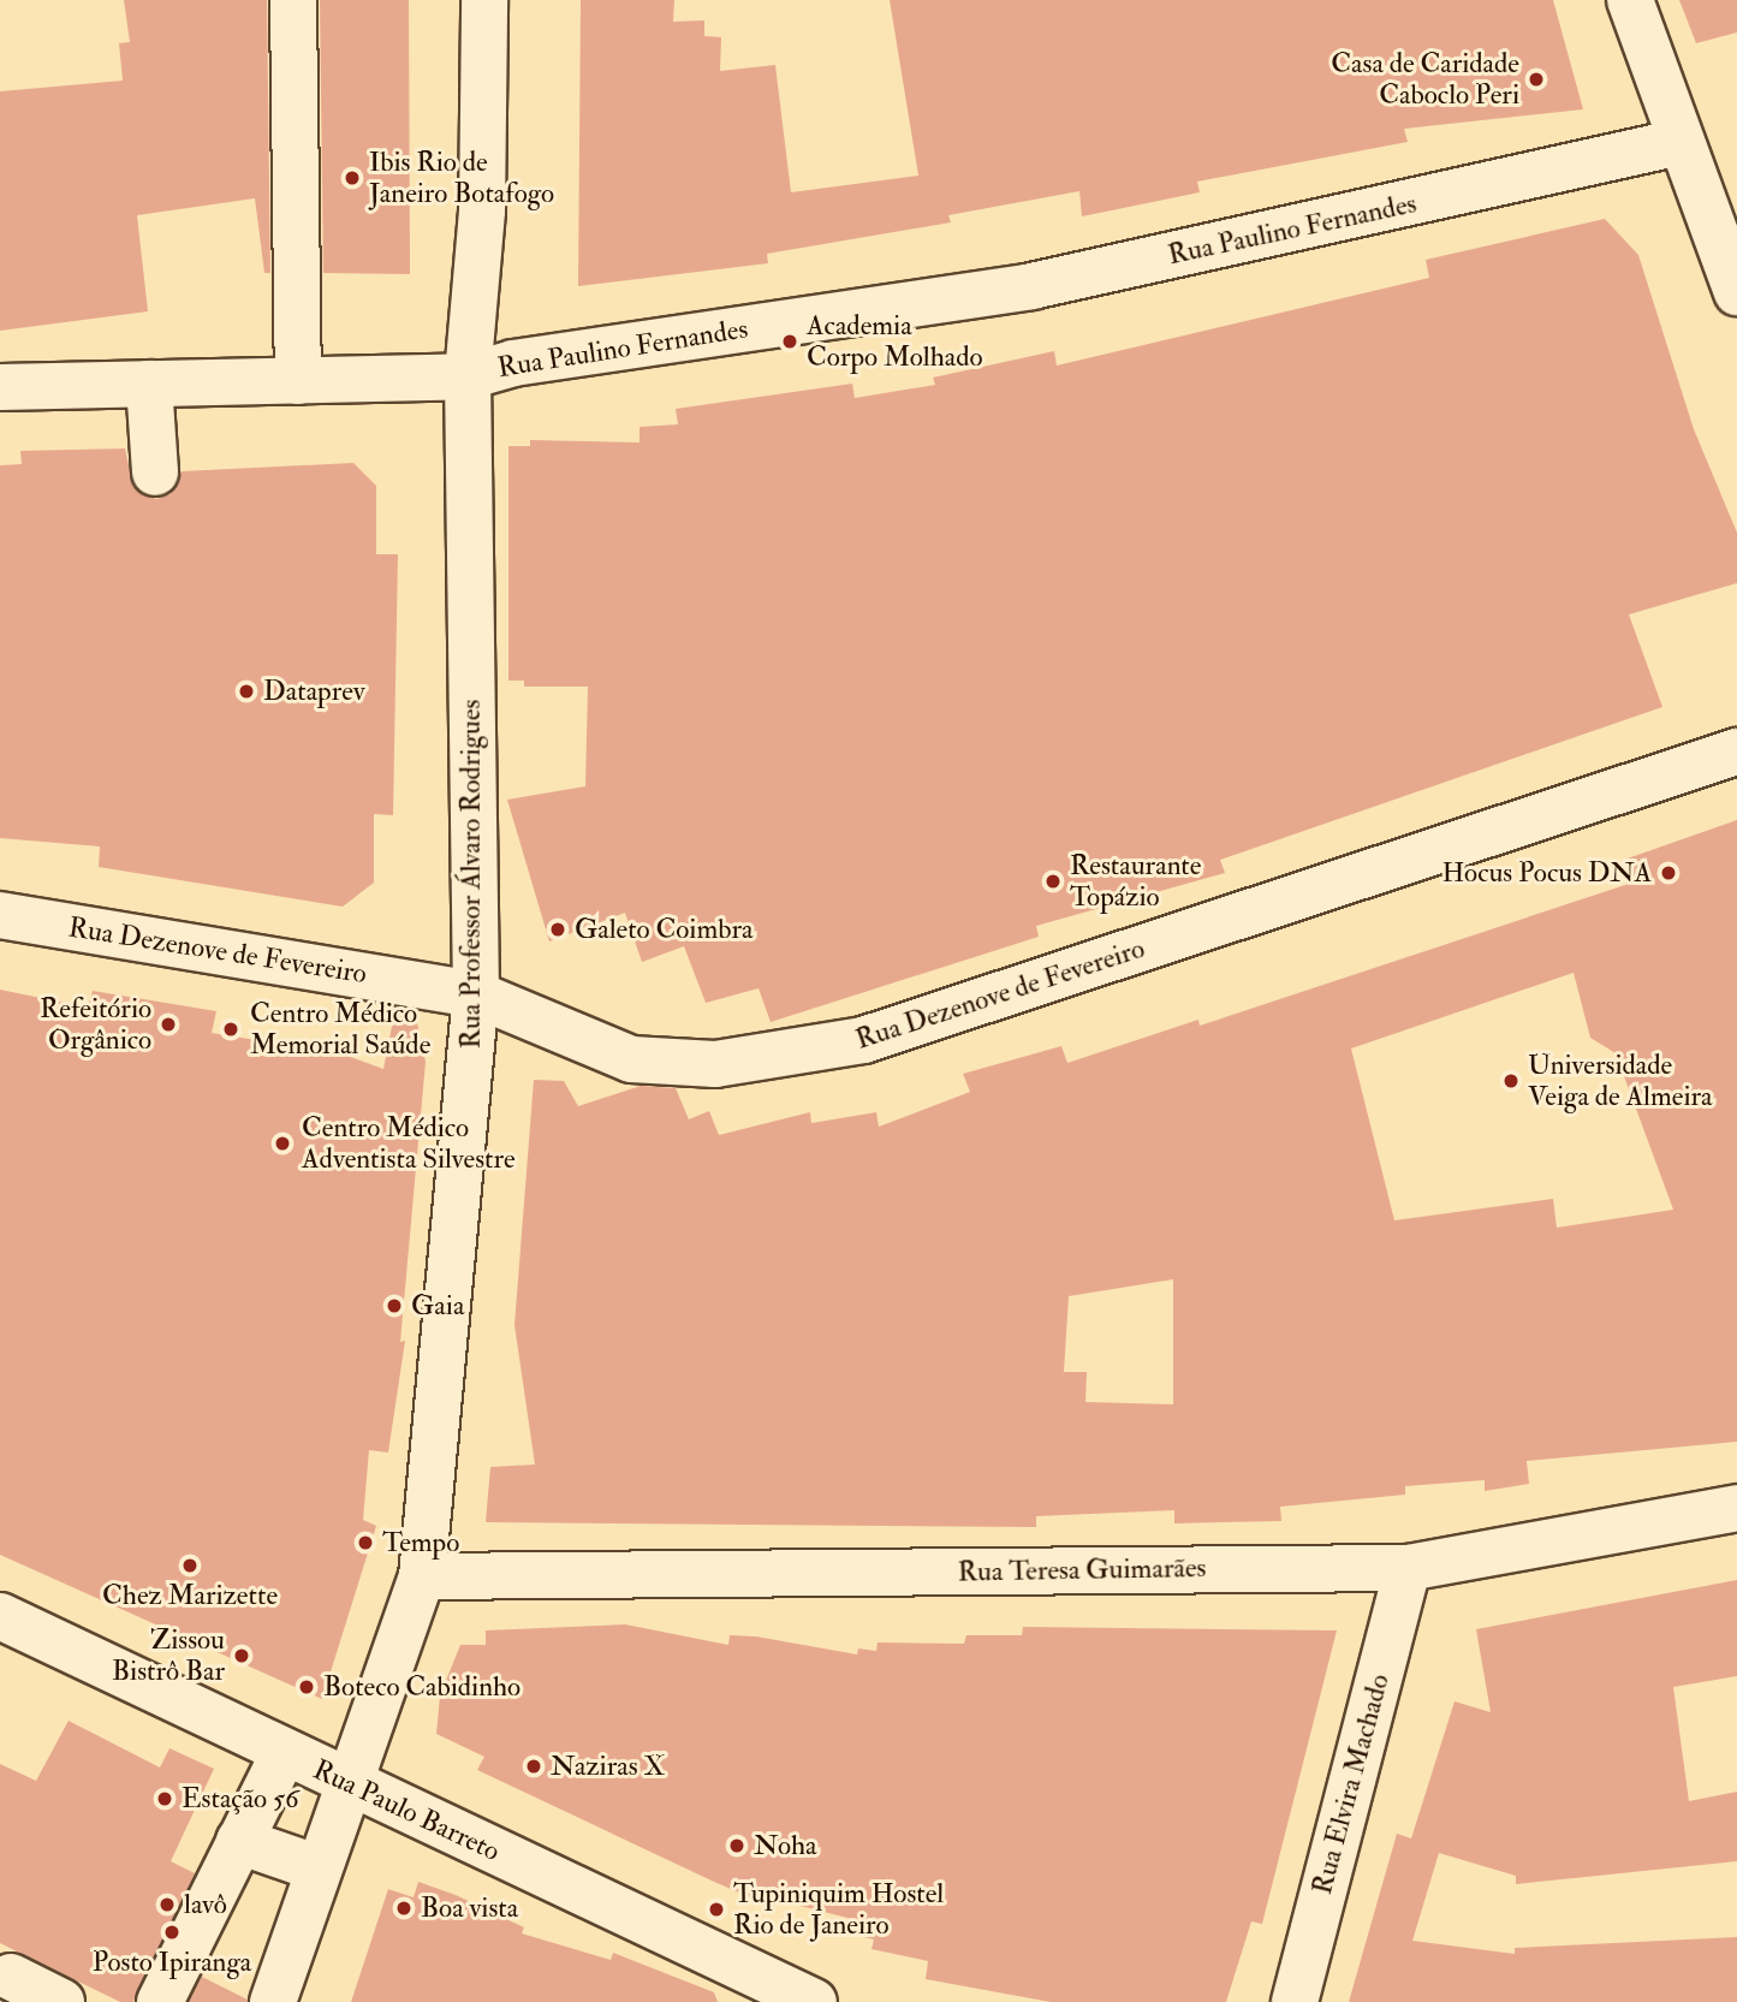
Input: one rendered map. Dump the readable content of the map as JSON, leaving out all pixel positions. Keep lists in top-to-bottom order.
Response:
{
  "streets": {
    "street": [
      "Rua Paulino Fernandes",
      "Rua Professor Álvaro Rodrigues",
      "Rua Dezenove de Fevereiro",
      "Rua Teresa Guimarães",
      "Rua Elvira Machado",
      "Rua Paulo Barreto"
    ]
  },
  "crossings": [
    ["Rua Paulino Fernandes", "Rua Professor Álvaro Rodrigues"],
    ["Rua Professor Álvaro Rodrigues", "Rua Dezenove de Fevereiro"],
    ["Rua Professor Álvaro Rodrigues", "Rua Teresa Guimarães"],
    ["Rua Professor Álvaro Rodrigues", "Rua Paulo Barreto"],
    ["Rua Teresa Guimarães", "Rua Elvira Machado"]
  ],
  "places": [
    "Casa de Caridade Caboclo Peri",
    "Ibis Rio de Janeiro Botafogo",
    "Academia Corpo Molhado",
    "Dataprev",
    "Hocus Pocus DNA",
    "Restaurante Topázio",
    "Galeto Coimbra",
    "Refeitório Orgânico",
    "Centro Médico Memorial Saúde",
    "Universidade Veiga de Almeira",
    "Centro Médico Adventista Silvestre",
    "Gaia",
    "Tempo",
    "Chez Marizette",
    "Zissou Bistrô Bar",
    "Boteco Cabidinho",
    "Naziras X",
    "Estação 56",
    "Noha",
    "lavô",
    "Boa vista",
    "Tupiniquim Hostel Rio de Janeiro",
    "Posto Ipiranga"
  ]
}
